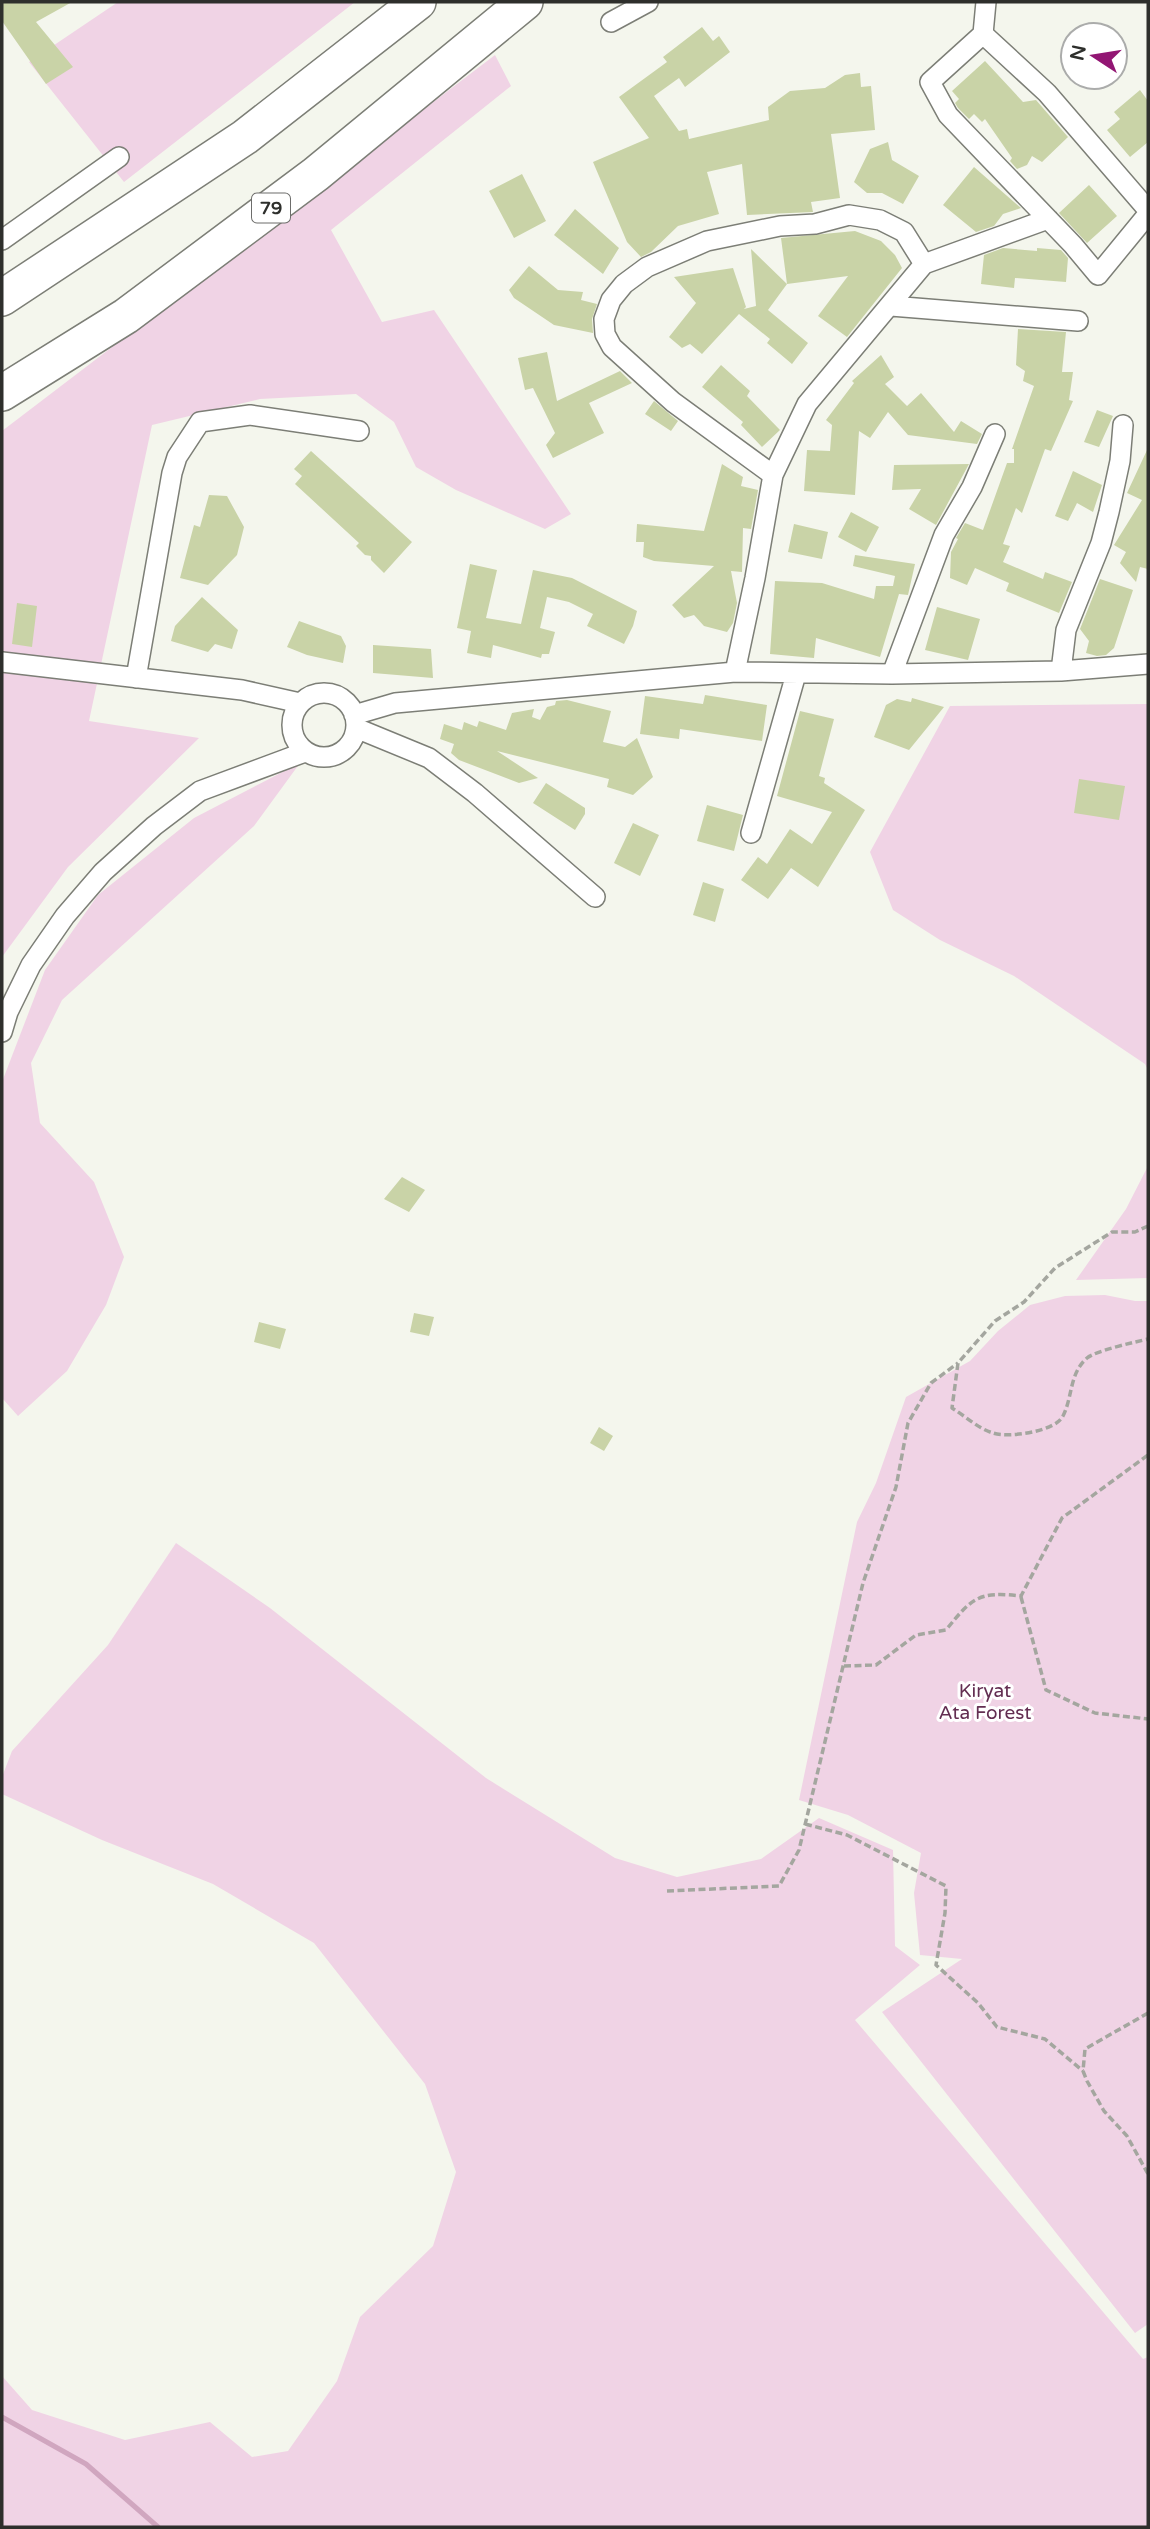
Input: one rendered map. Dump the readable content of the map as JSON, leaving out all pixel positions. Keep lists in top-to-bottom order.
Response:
{
  "streets": {
    "highway": ["79"]
  },
  "parks": ["Kiryat Ata Forest"],
  "north": "left"
}
